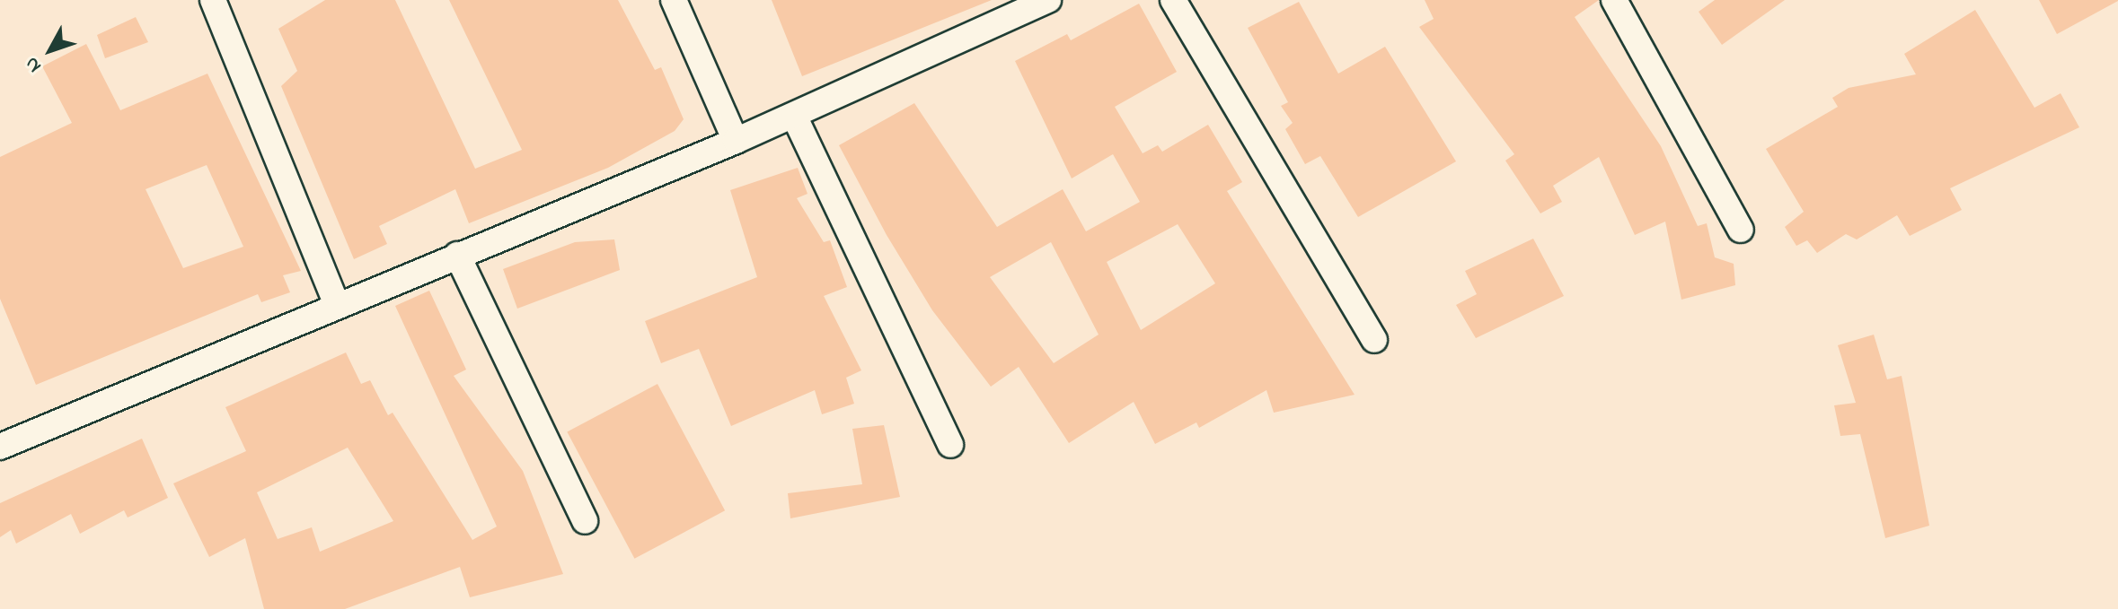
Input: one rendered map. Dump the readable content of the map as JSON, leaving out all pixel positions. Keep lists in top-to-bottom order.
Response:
{
  "north": "bottom left"
}
